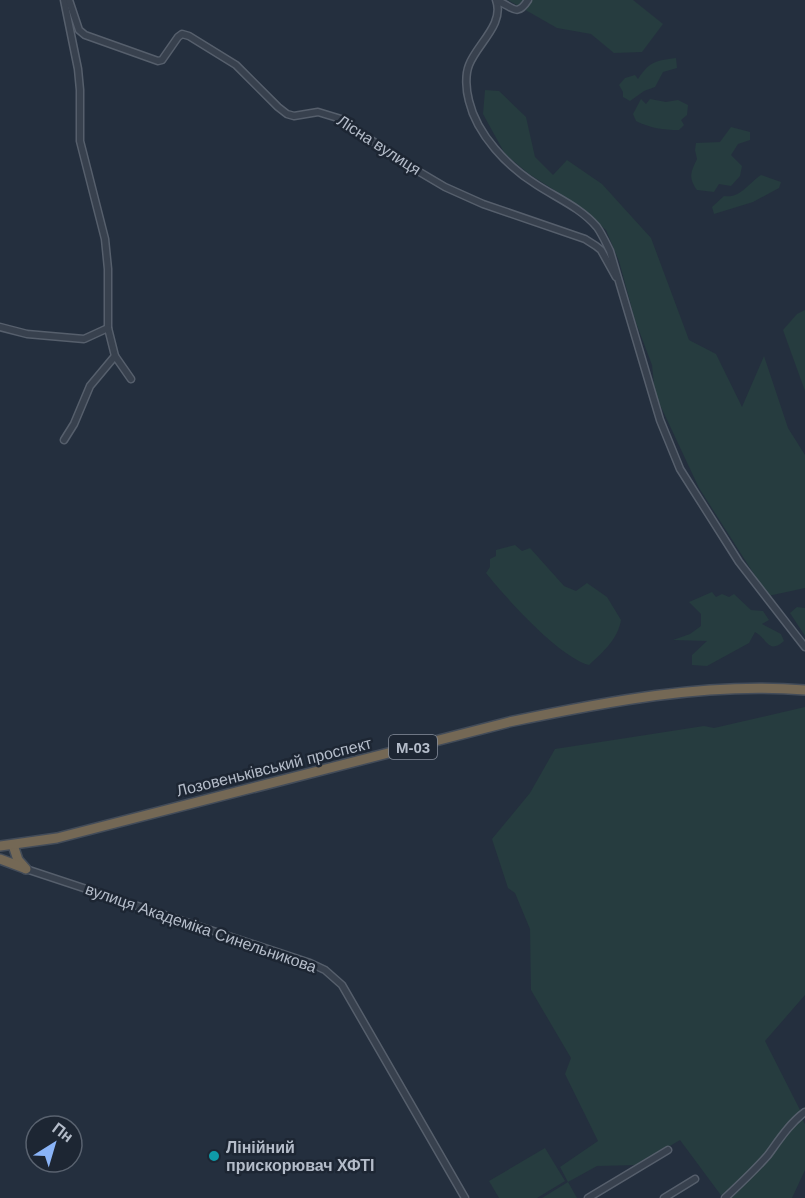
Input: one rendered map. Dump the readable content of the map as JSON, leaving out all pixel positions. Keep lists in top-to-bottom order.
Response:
{
  "streets": {
    "highway": ["М-03", "Лозовеньківський проспект"],
    "street": ["Лісна вулиця", "вулиця Академіка Синельникова"]
  },
  "places": ["Лінійний прискорювач ХФТІ"],
  "north": "top right"
}
